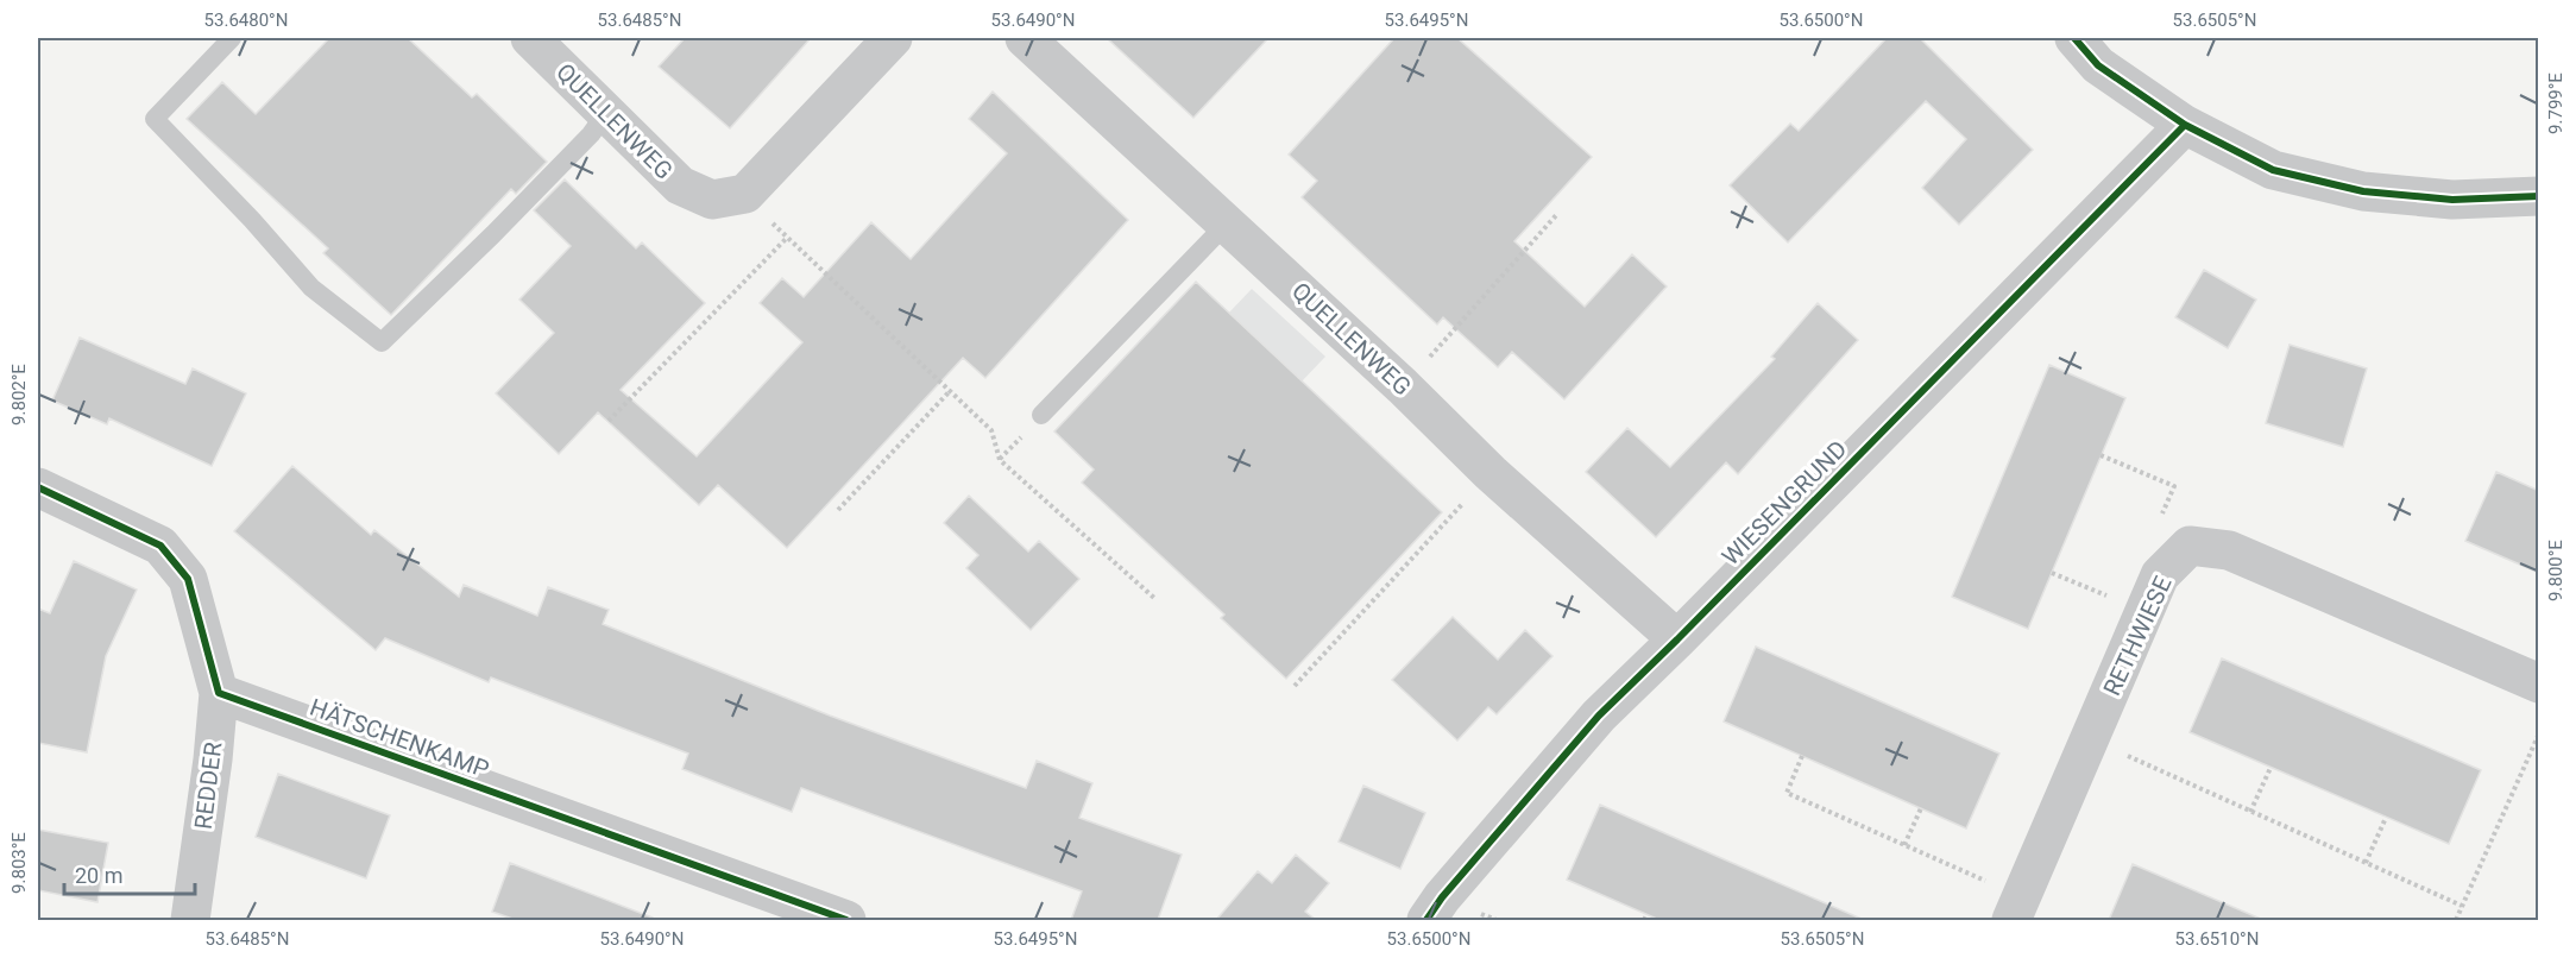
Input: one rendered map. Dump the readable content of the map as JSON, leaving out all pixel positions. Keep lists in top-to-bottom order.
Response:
{
  "streets": {
    "street": [
      "QUELLENWEG",
      "WIESENGRUND",
      "RETHWIESE",
      "HÄTSCHENKAMP",
      "REDDER"
    ]
  },
  "crossings": [
    ["QUELLENWEG", "WIESENGRUND"],
    ["HÄTSCHENKAMP", "REDDER"]
  ],
  "scale_bar": "20 m",
  "coordinates": [
    "53.6480°N",
    "53.6485°N",
    "53.6490°N",
    "53.6495°N",
    "53.6500°N",
    "53.6505°N",
    "9.799°E",
    "9.802°E",
    "9.800°E",
    "9.803°E",
    "53.6510°N"
  ]
}
